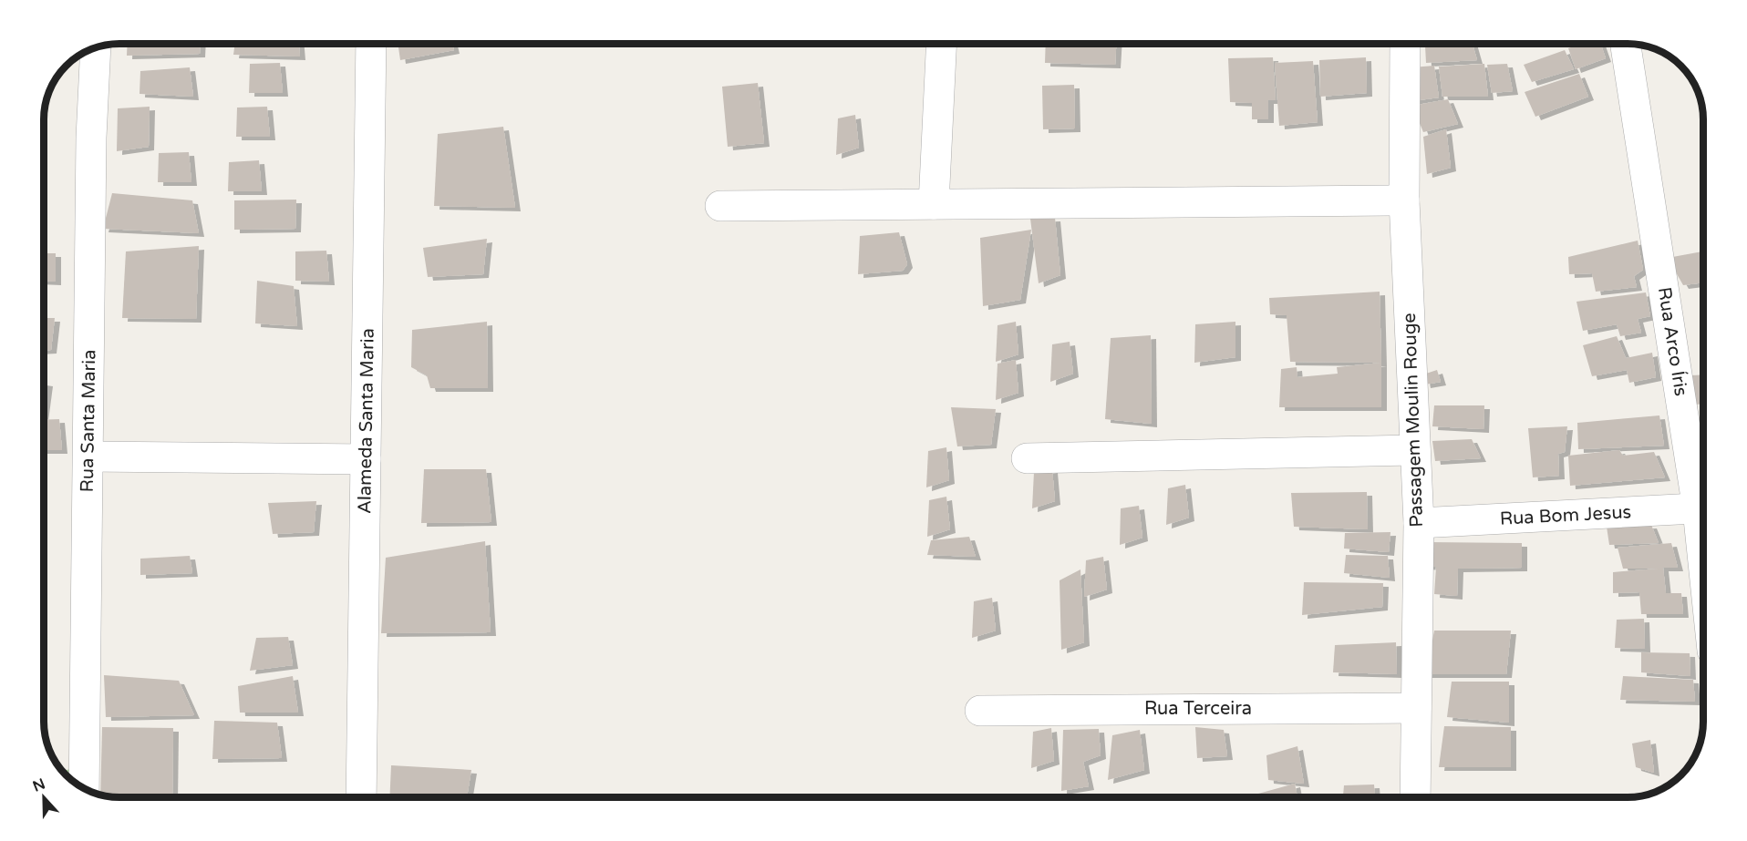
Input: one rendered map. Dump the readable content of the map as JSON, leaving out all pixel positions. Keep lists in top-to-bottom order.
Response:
{
  "streets": {
    "street": [
      "Rua Arco Íris",
      "Passagem Moulin Rouge",
      "Rua Santa Maria",
      "Alameda Santa Maria",
      "Rua Bom Jesus",
      "Rua Terceira"
    ]
  },
  "crossings": [
    ["Passagem Moulin Rouge", "Rua Bom Jesus"],
    ["Passagem Moulin Rouge", "Rua Terceira"]
  ],
  "north": "top"
}
